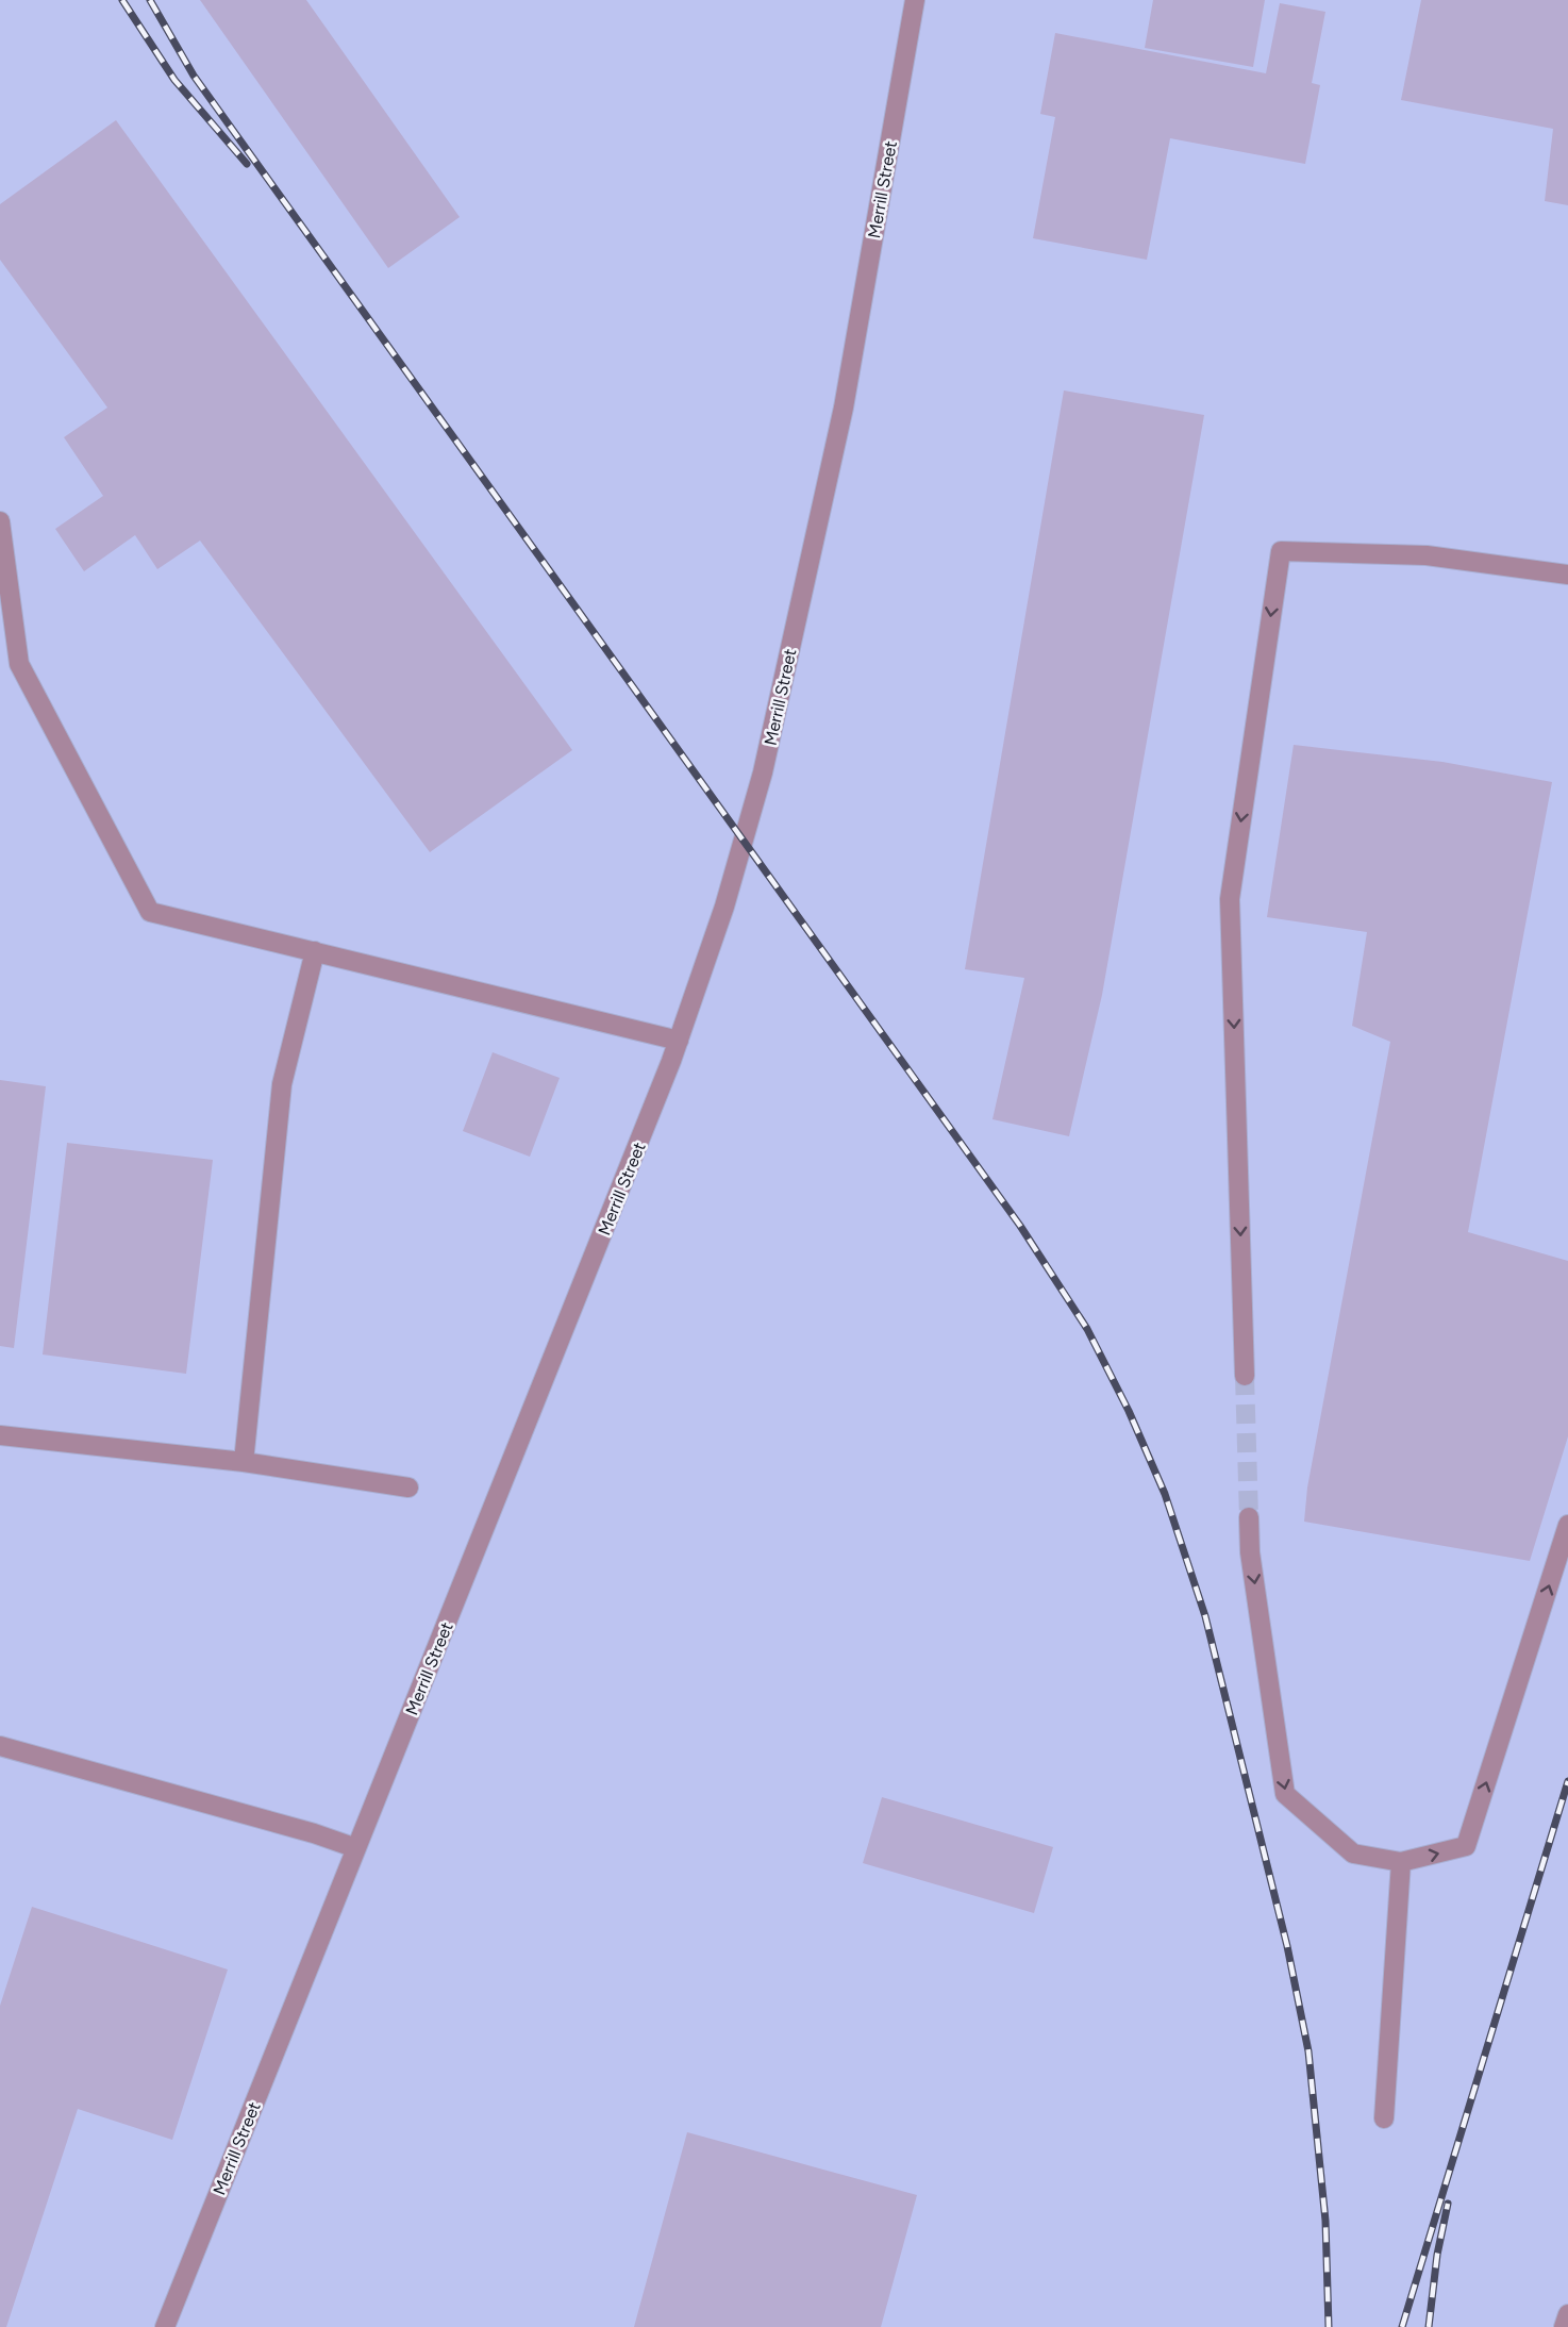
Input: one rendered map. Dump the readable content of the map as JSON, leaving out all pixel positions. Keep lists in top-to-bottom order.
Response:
{
  "streets": {
    "street": ["Merrill Street"]
  }
}
